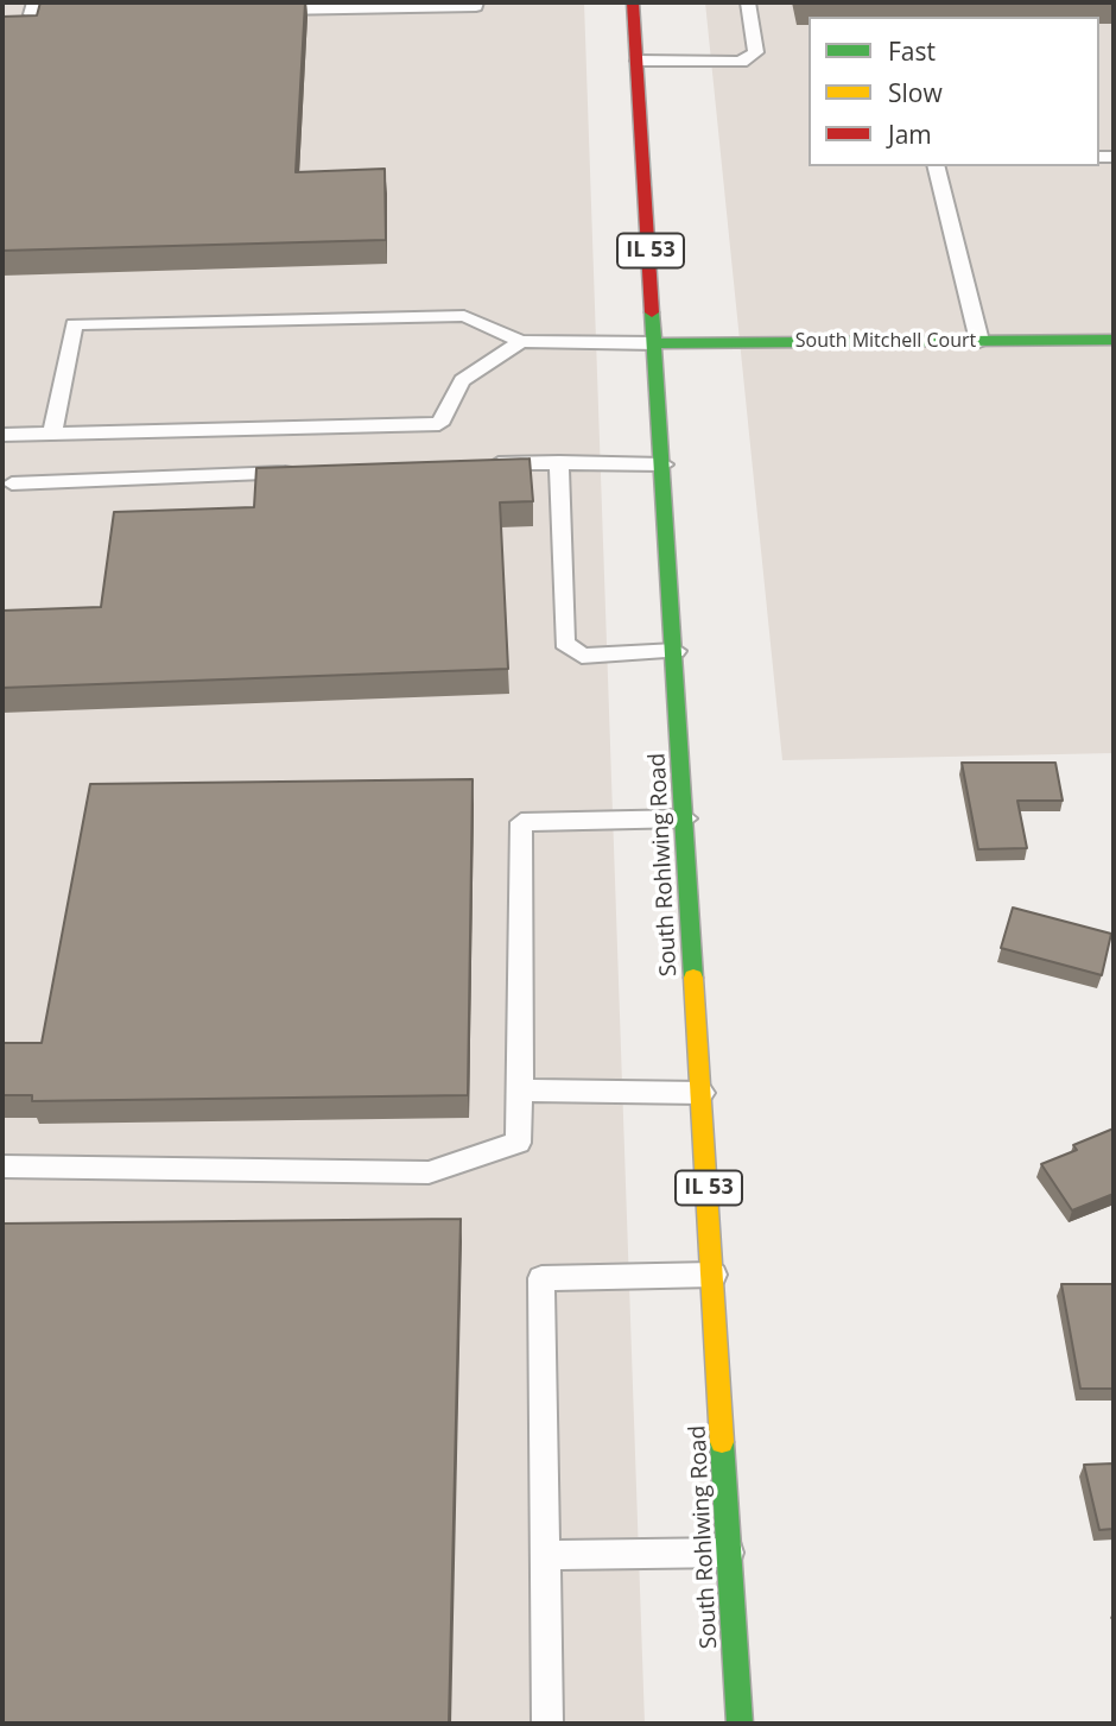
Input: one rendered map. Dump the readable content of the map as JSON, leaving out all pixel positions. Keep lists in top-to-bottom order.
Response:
{
  "streets": {
    "main road": ["IL 53", "South Mitchell Court", "South Rohlwing Road"]
  },
  "crossings": [
    ["South Mitchell Court", "South Rohlwing Road"]
  ],
  "legend": ["Fast", "Slow", "Jam"]
}
